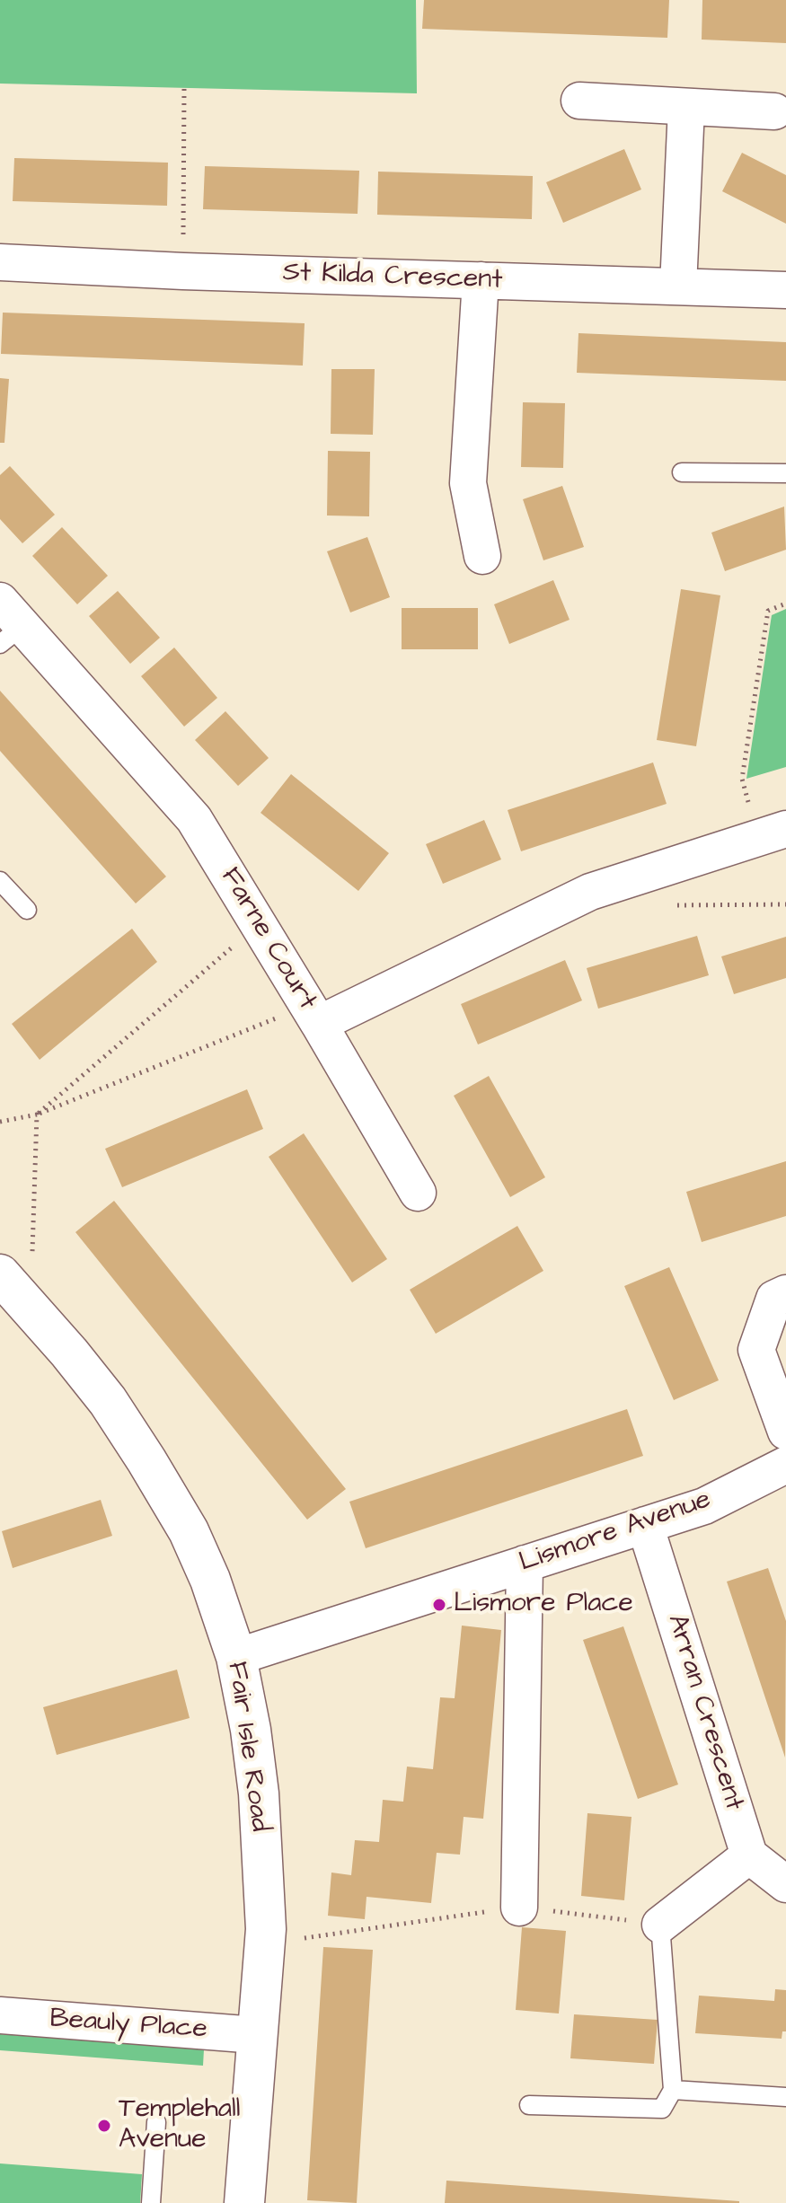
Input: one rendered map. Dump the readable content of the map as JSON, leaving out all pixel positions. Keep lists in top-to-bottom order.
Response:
{
  "streets": {
    "street": [
      "St Kilda Crescent",
      "Farne Court",
      "Lismore Avenue",
      "Arran Crescent",
      "Fair Isle Road",
      "Beauly Place"
    ]
  },
  "crossings": [
    ["Lismore Avenue", "Arran Crescent"],
    ["Lismore Avenue", "Fair Isle Road"],
    ["Fair Isle Road", "Beauly Place"]
  ],
  "places": ["Lismore Place", "Templehall Avenue"]
}
